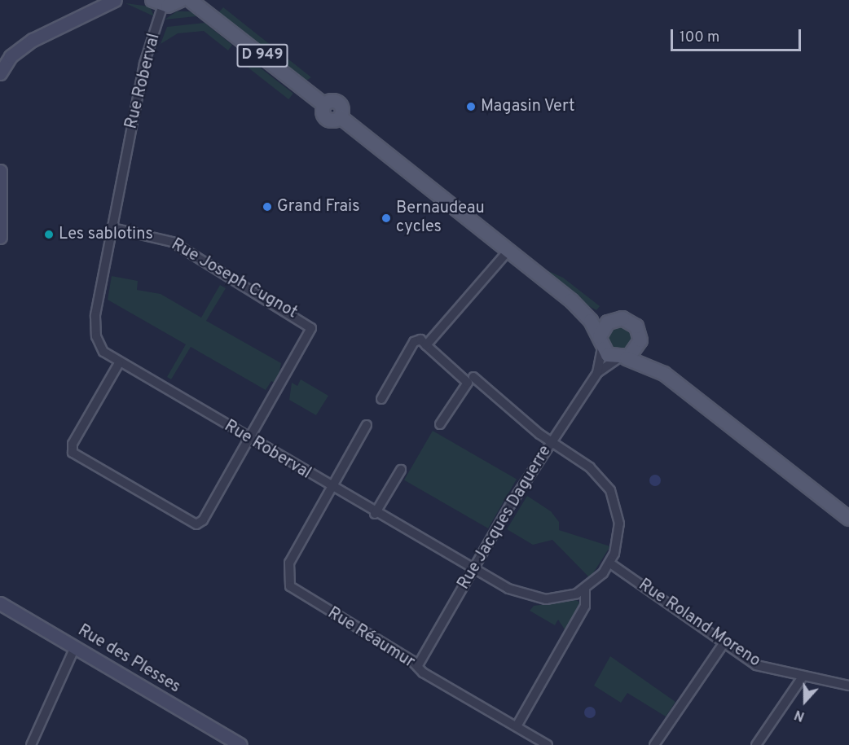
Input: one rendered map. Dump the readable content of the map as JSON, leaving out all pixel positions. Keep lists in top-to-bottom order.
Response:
{
  "streets": {
    "main road": ["D 949"],
    "street": [
      "Rue Roberval",
      "Rue Joseph Cugnot",
      "Rue Jacques Daguerre",
      "Rue Roland Moreno",
      "Rue Réaumur",
      "Rue des Plesses"
    ]
  },
  "crossings": [
    ["Rue Roberval", "Rue Joseph Cugnot"],
    ["Rue Roberval", "Rue Jacques Daguerre"],
    ["Rue Roberval", "Rue Roland Moreno"],
    ["Rue Roberval", "Rue Réaumur"],
    ["Rue Jacques Daguerre", "Rue Réaumur"]
  ],
  "places": [
    "Magasin Vert",
    "Grand Frais",
    "Bernaudeau cycles",
    "Les sablotins"
  ],
  "scale_bar": "100 m",
  "north": "bottom"
}
